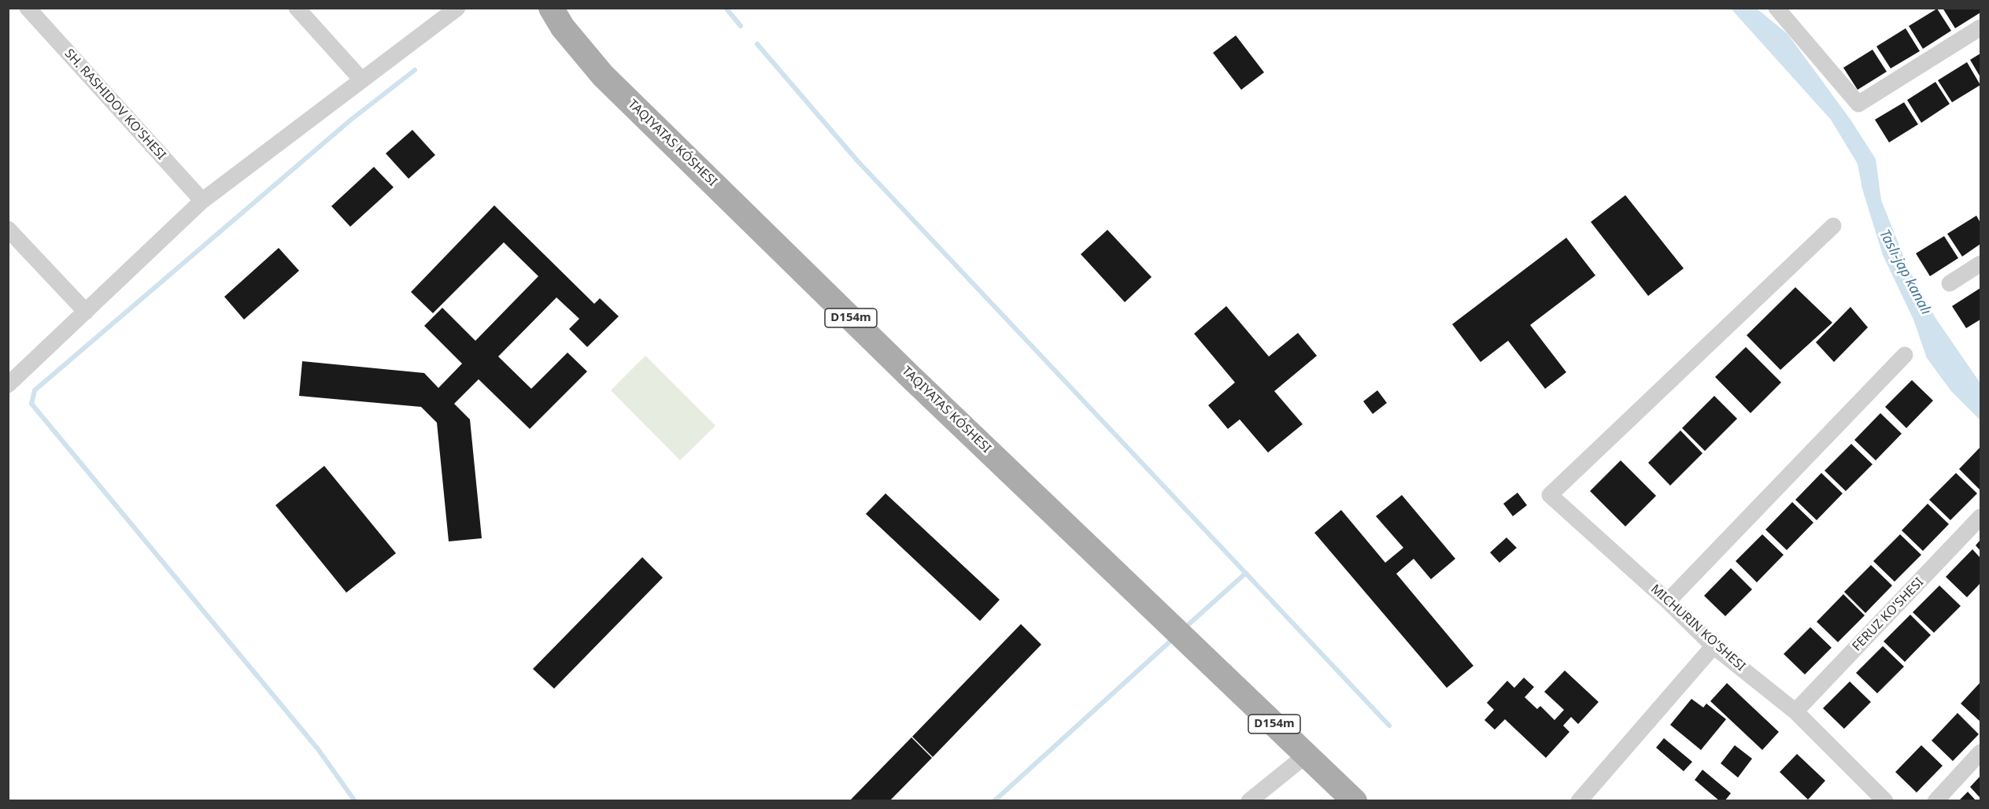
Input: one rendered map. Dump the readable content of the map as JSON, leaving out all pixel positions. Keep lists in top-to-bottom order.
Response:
{
  "streets": {
    "main road": ["D154m"],
    "street": ["SH. RASHIDOV KO'SHESI", "FERUZ KO'SHESI", "MICHURIN KO'SHESI"]
  },
  "crossings": [
    ["FERUZ KO'SHESI", "MICHURIN KO'SHESI"]
  ],
  "water": ["Taslı-jap kanalı"]
}
